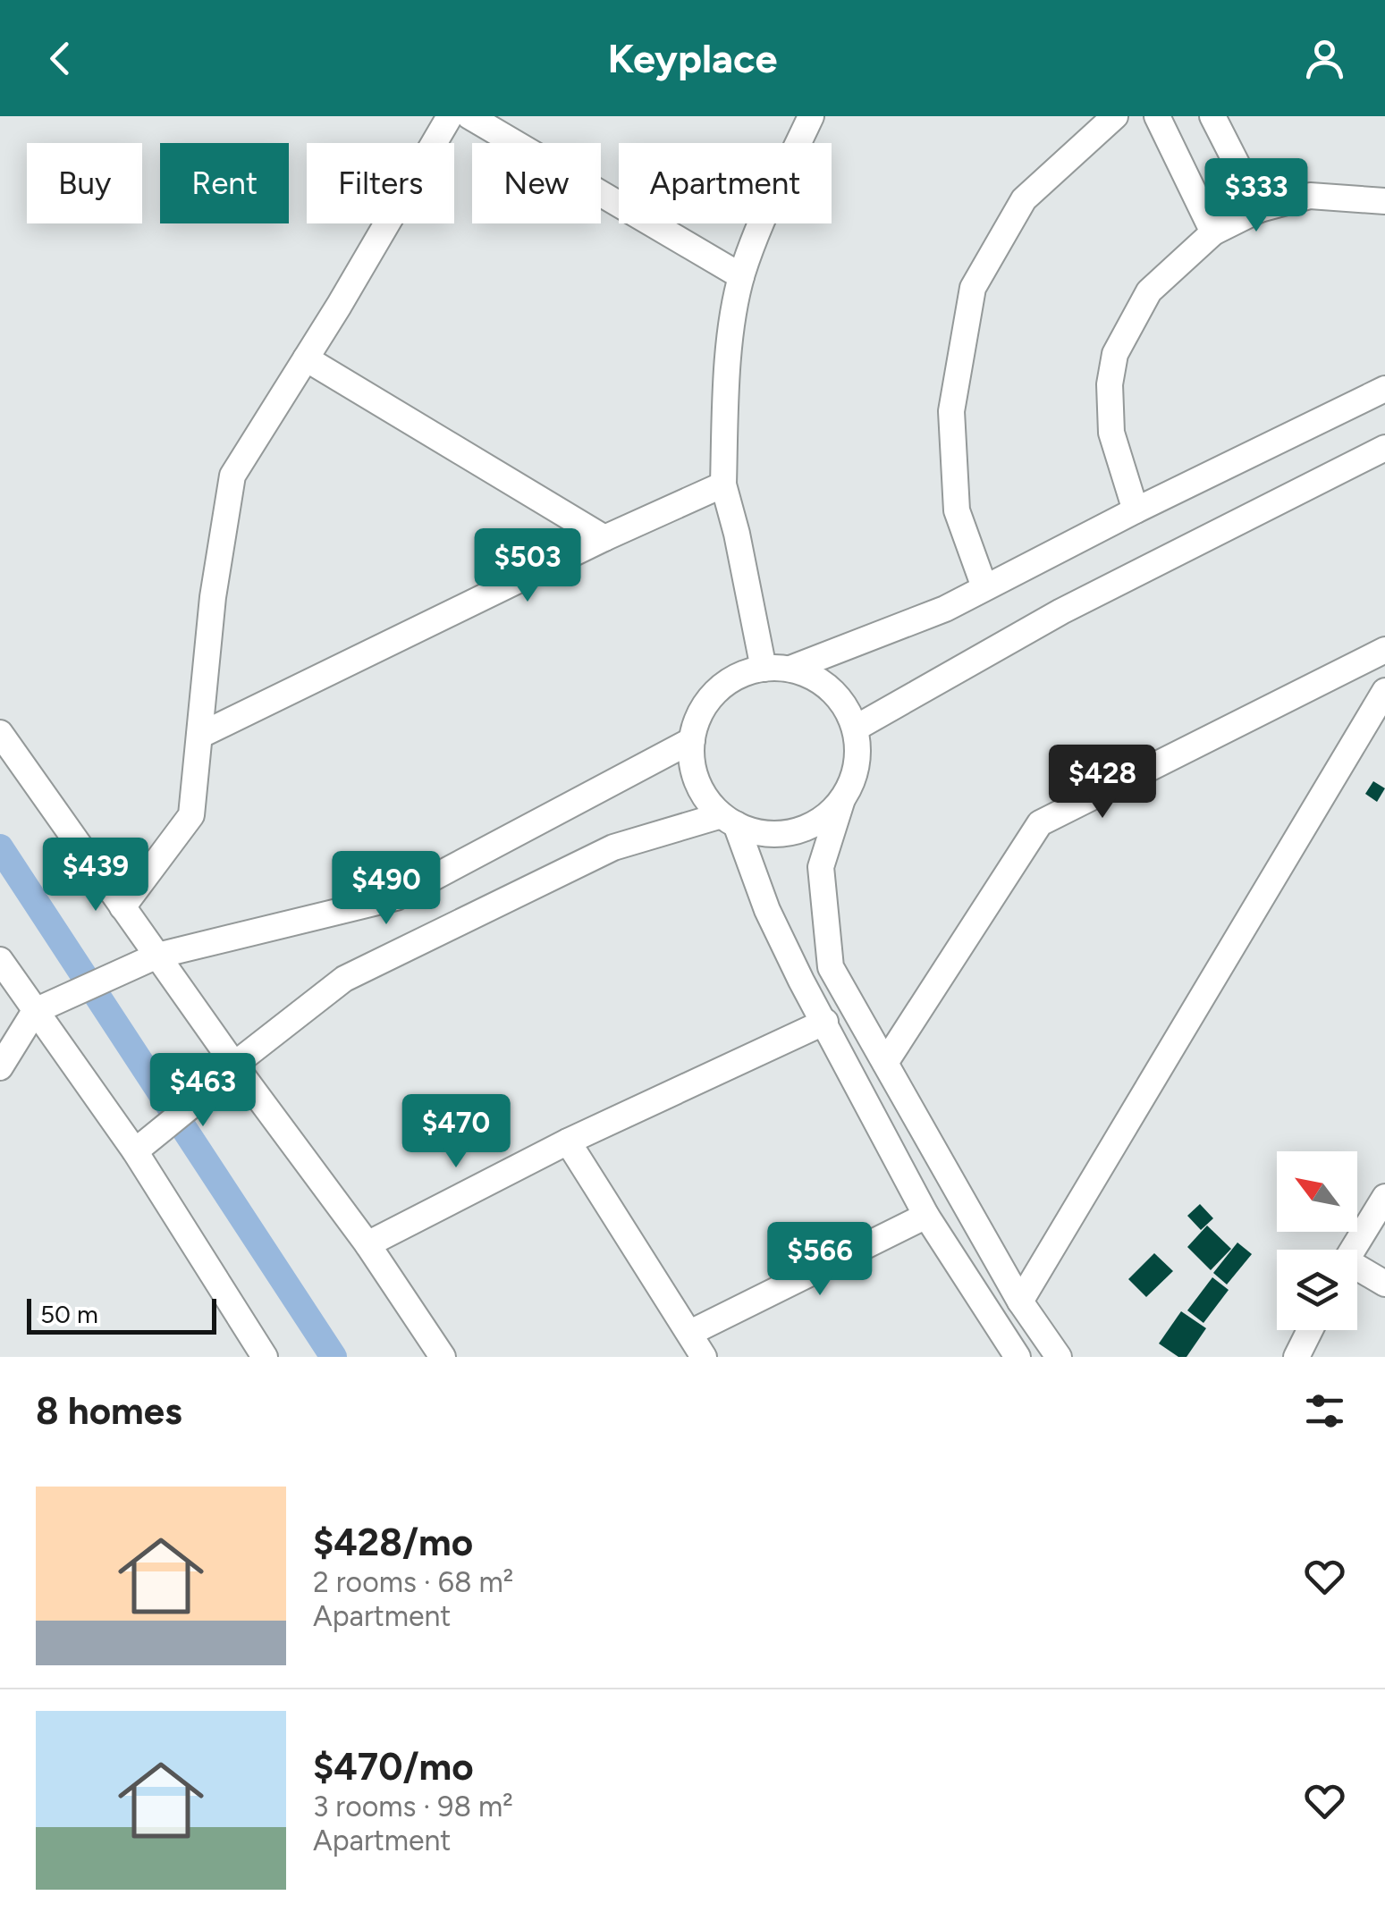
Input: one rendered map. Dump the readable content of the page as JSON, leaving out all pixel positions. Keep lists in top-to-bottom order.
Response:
{
  "scale_bar": "50 m",
  "north": "top left",
  "page": {
    "header": "Keyplace",
    "chip": [
      "Buy",
      "Rent",
      "Filters",
      "New",
      "Apartment"
    ],
    "price": [
      "$333",
      "$503",
      "$428",
      "$439",
      "$490",
      "$463",
      "$470",
      "$566"
    ],
    "scale": "50 m",
    "heading": "8 homes",
    "list": [
      {
        "name": "$428/mo",
        "note": "2 rooms · 68 m² · Apartment"
      },
      {
        "name": "$470/mo",
        "note": "3 rooms · 98 m² · Apartment"
      }
    ]
  }
}
